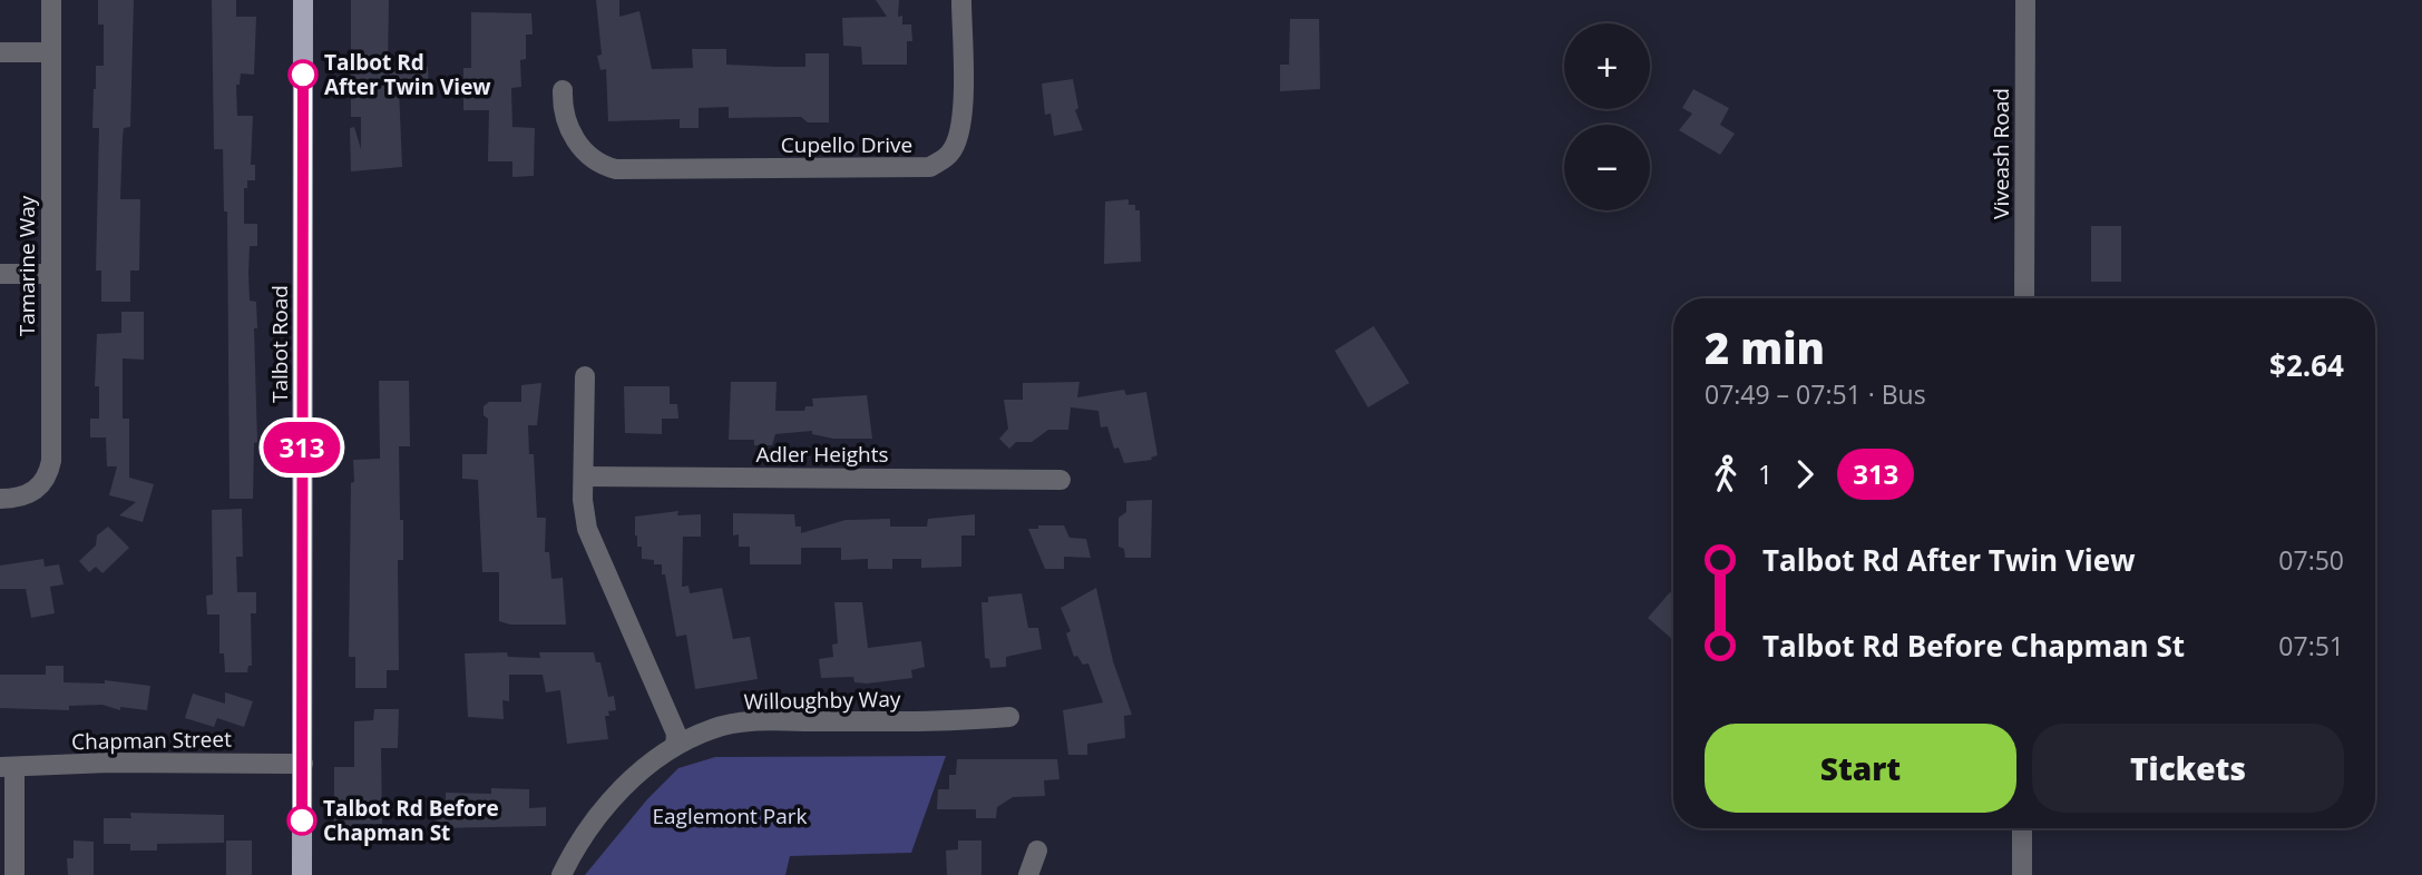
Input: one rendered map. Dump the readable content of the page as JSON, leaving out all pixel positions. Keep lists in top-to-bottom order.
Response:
{
  "streets": {
    "main road": ["Talbot Road"],
    "street": [
      "Cupello Drive",
      "Viveash Road",
      "Tamarine Way",
      "Adler Heights",
      "Willoughby Way",
      "Chapman Street"
    ]
  },
  "crossings": [
    ["Talbot Road", "Chapman Street"]
  ],
  "parks": ["Eaglemont Park"],
  "places": ["Talbot Rd After Twin View", "Talbot Rd Before Chapman St"],
  "lines": ["bus line 313"],
  "page": {
    "on_map": "313",
    "map_buttons": ["+", "−"],
    "heading": ["2 min", "07:49 – 07:51 · Bus", "$2.64"],
    "legs": ["1", "313"],
    "list": [
      {
        "name": "Talbot Rd After Twin View",
        "value": "07:50"
      },
      {
        "name": "Talbot Rd Before Chapman St",
        "value": "07:51"
      }
    ],
    "buttons": ["Start", "Tickets"]
  }
}
